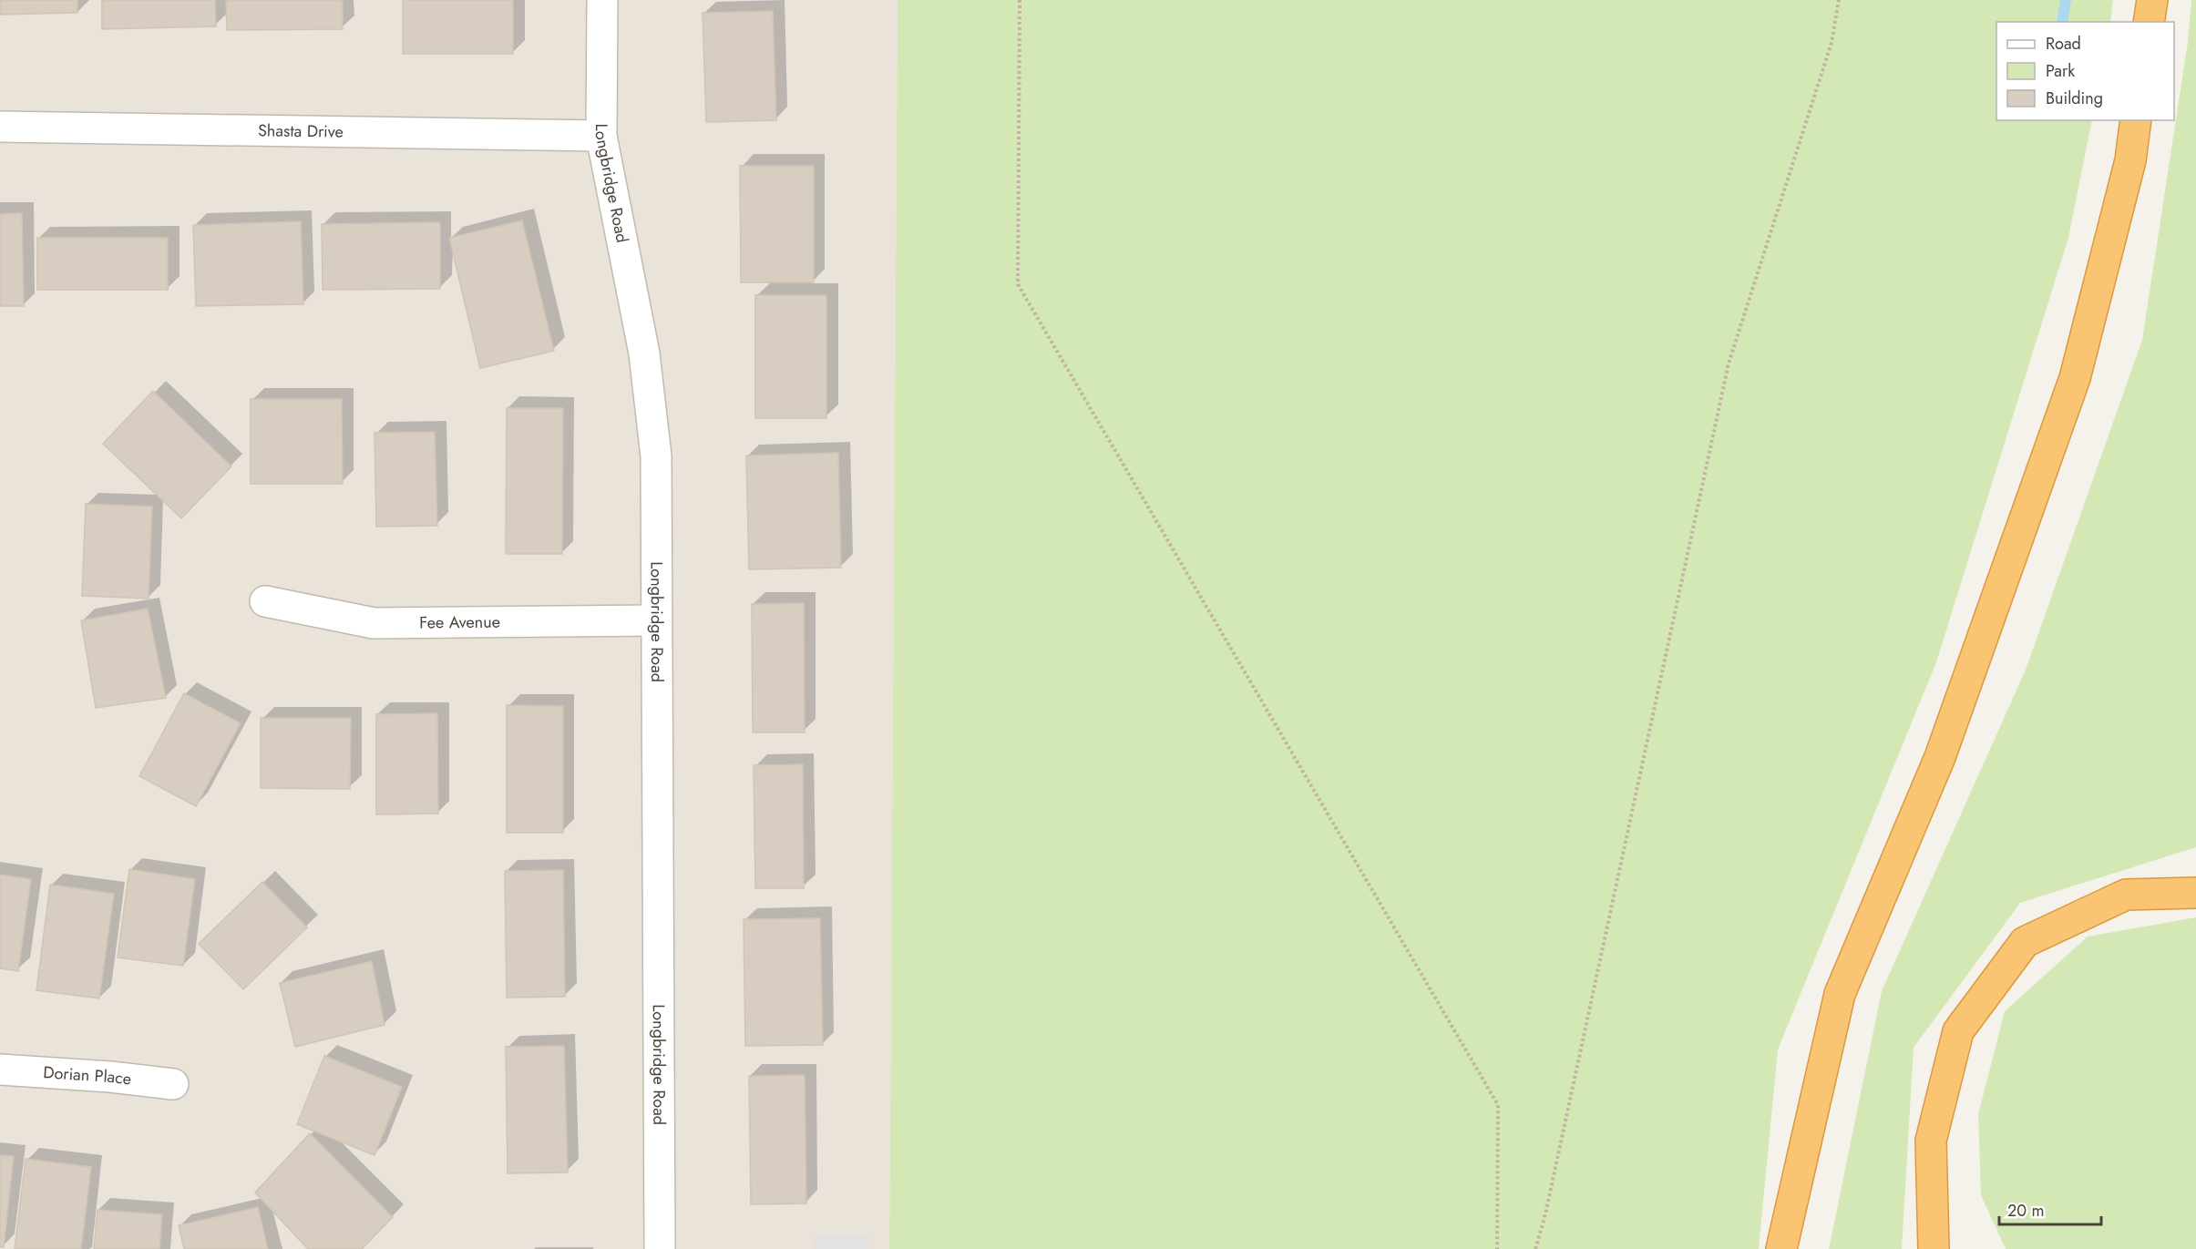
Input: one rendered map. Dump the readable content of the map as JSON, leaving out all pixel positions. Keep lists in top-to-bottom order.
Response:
{
  "streets": {
    "street": [
      "Shasta Drive",
      "Longbridge Road",
      "Fee Avenue",
      "Dorian Place"
    ]
  },
  "crossings": [
    ["Shasta Drive", "Longbridge Road"],
    ["Longbridge Road", "Fee Avenue"]
  ],
  "legend": ["Road", "Park", "Building"],
  "scale_bar": "20 m"
}
